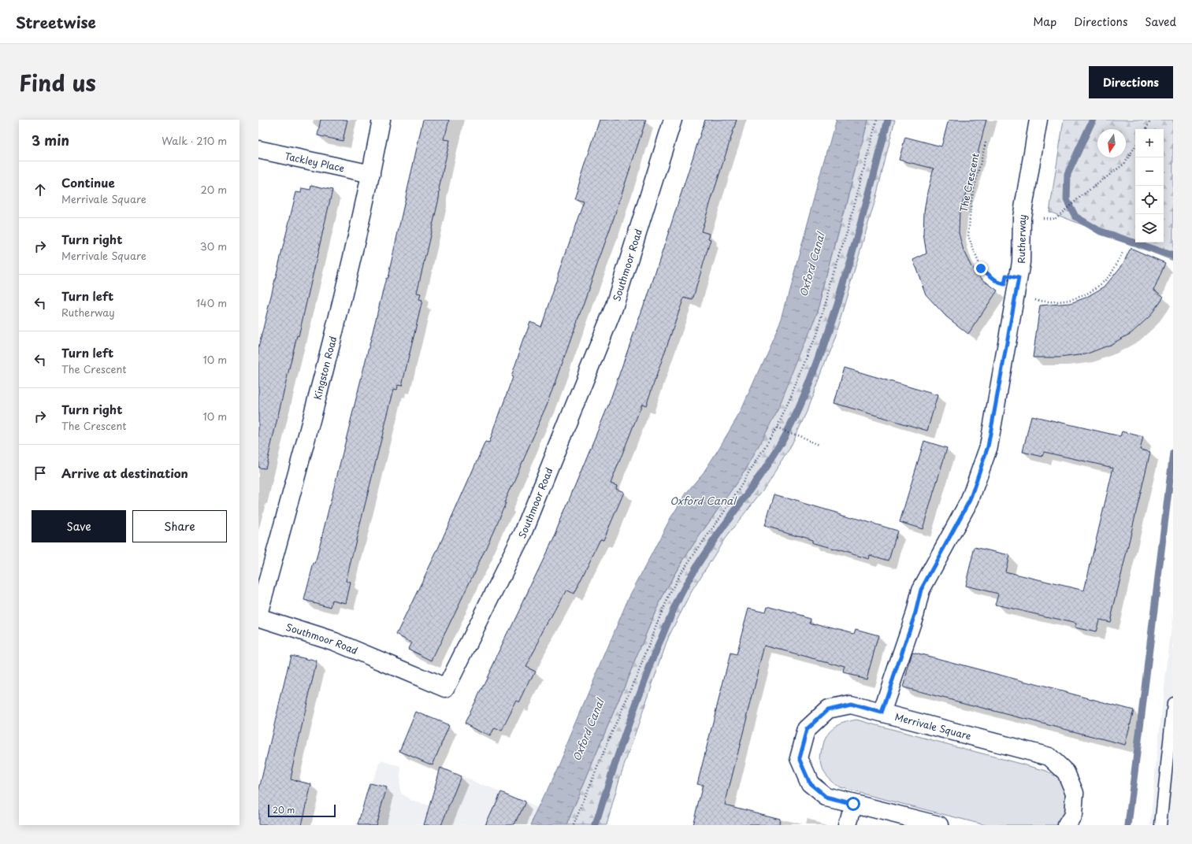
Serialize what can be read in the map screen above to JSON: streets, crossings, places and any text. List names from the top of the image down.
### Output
{
  "streets": {
    "street": [
      "Tackley Place",
      "Rutherway",
      "Southmoor Road",
      "Kingston Road",
      "Merrivale Square"
    ],
    "path": ["The Crescent"]
  },
  "crossings": [
    ["Tackley Place", "Kingston Road"],
    ["The Crescent", "Rutherway"],
    ["Rutherway", "Merrivale Square"]
  ],
  "water": ["Oxford Canal"],
  "scale_bar": "20 m",
  "north": "bottom",
  "page": {
    "header": "Streetwise",
    "nav": ["Map", "Directions", "Saved"],
    "title": "Find us",
    "buttons": [
      "Directions",
      ["Save", "Share"]
    ],
    "heading": ["3 min", "Walk · 210 m"],
    "map_buttons": ["+", "−"],
    "list": [
      ["Continue", "Merrivale Square", "20 m"],
      ["Turn right", "Merrivale Square", "30 m"],
      ["Turn left", "Rutherway", "140 m"],
      ["Turn left", "The Crescent", "10 m"],
      ["Turn right", "The Crescent", "10 m"],
      "Arrive at destination"
    ],
    "scale": "20 m"
  }
}
